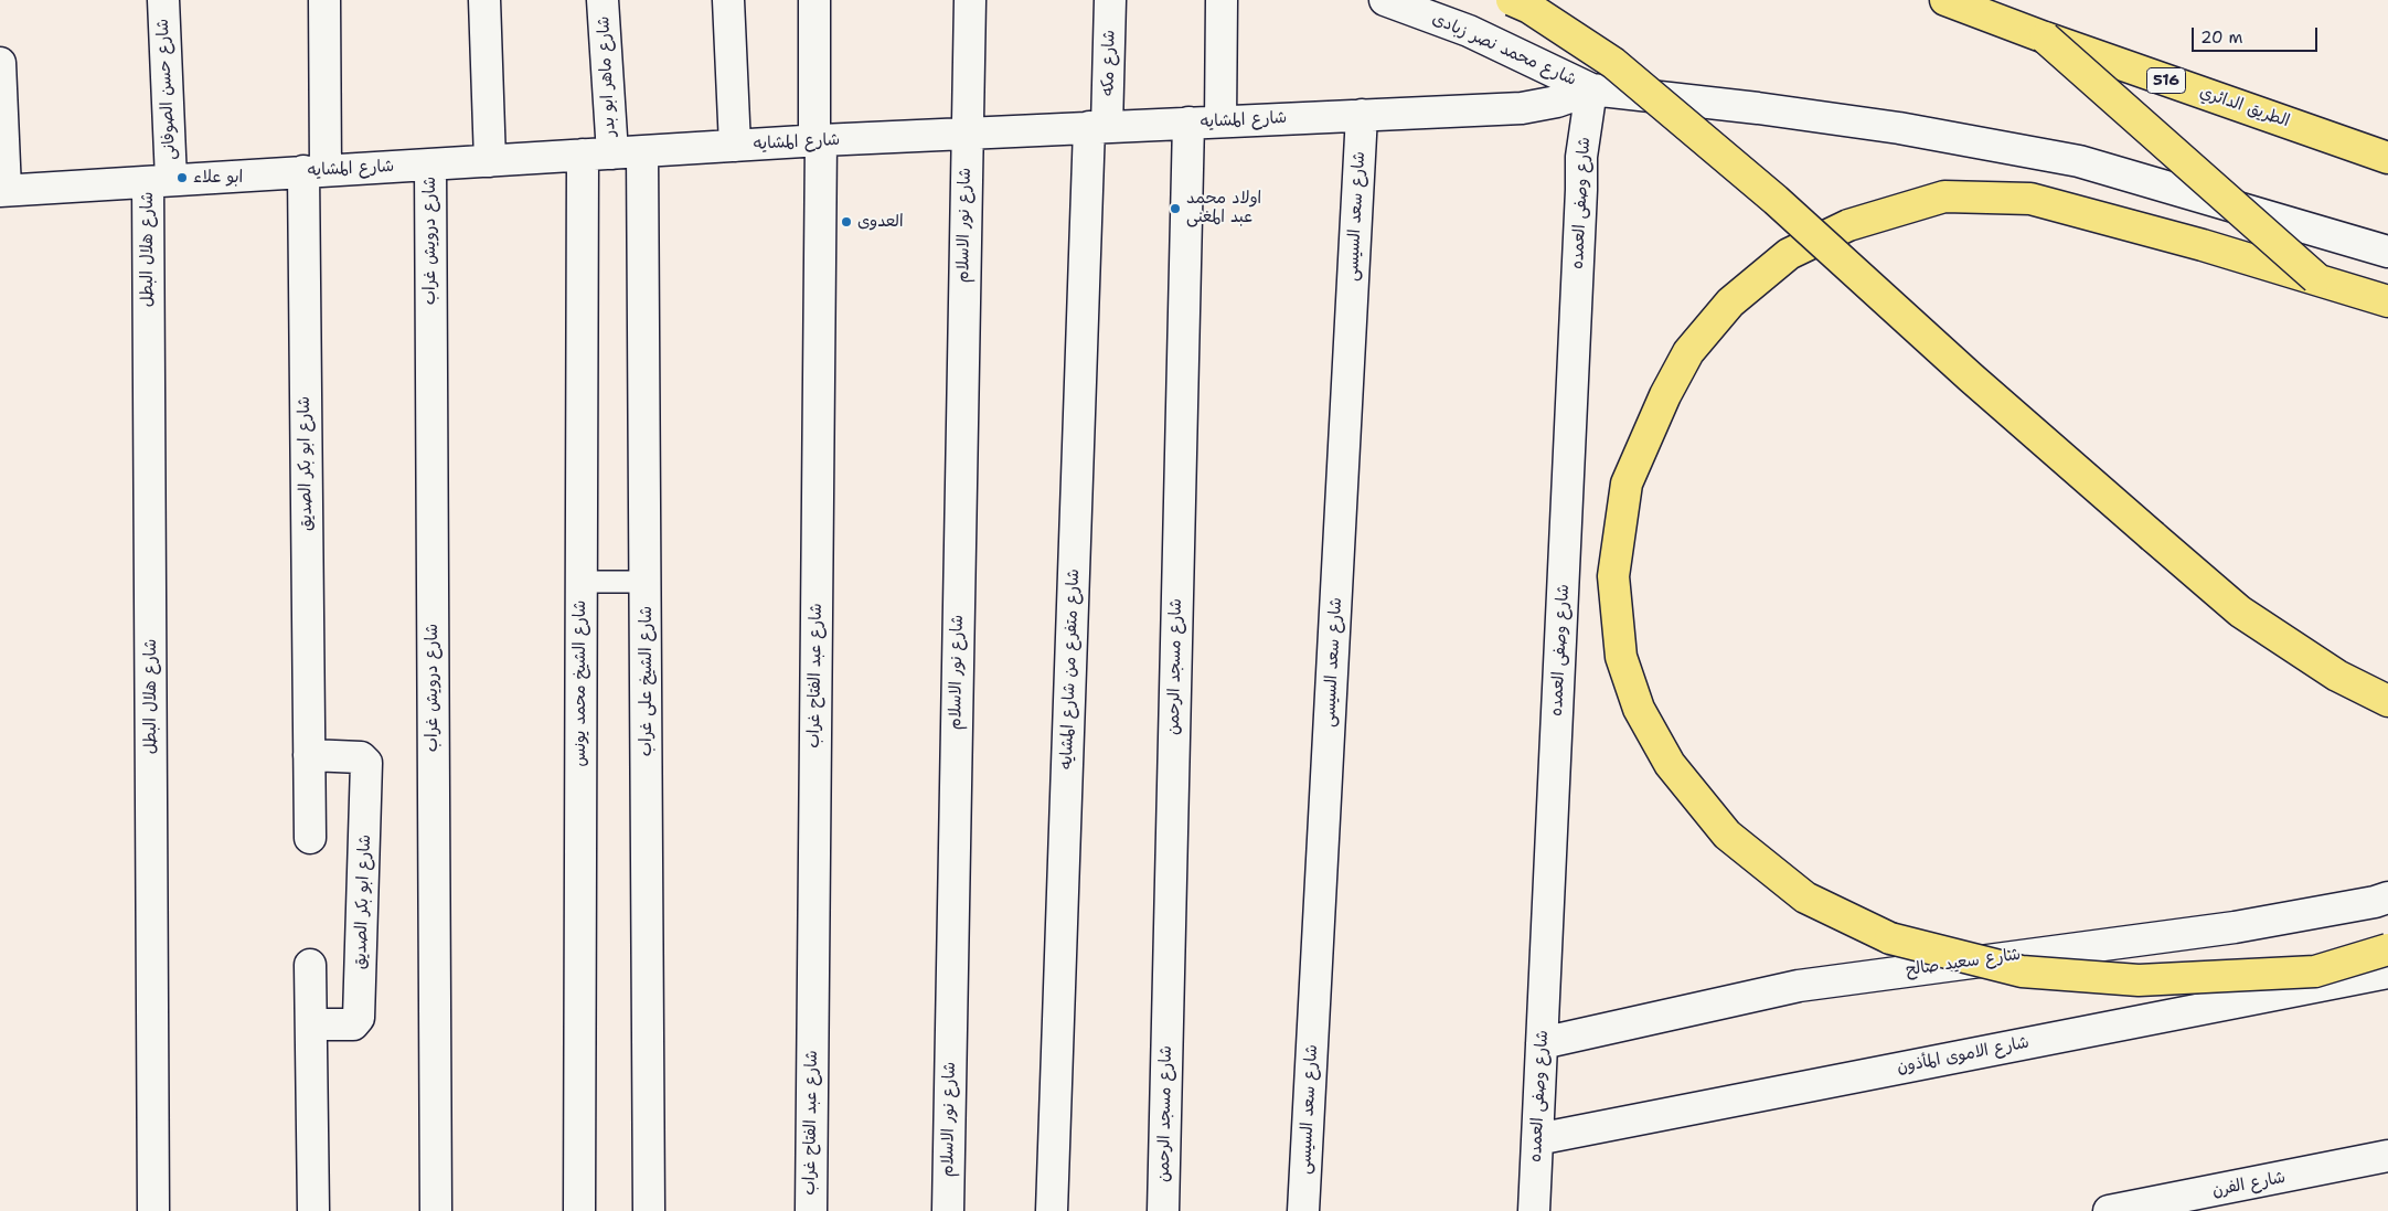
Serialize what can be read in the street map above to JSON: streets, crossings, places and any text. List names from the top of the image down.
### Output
{
  "streets": {
    "highway": ["516", "الطريق الدائري"],
    "street": [
      "شارع محمد نصر زبادى",
      "شارع مكه",
      "شارع ماهر ابو بدر",
      "شارع حسن الصوفانى",
      "شارع المشايه",
      "شارع وصفى العمده",
      "شارع سعد السيسى",
      "شارع نور الاسلام",
      "شارع درويش غراب",
      "شارع هلال البطل",
      "شارع ابو بكر الصديق",
      "شارع مسجد الرحمن",
      "شارع متفرع من شارع المشايه",
      "شارع عبد الفتاح غراب",
      "شارع الشيخ على غراب",
      "شارع الشيخ محمد يونس",
      "شارع سعيد صالح",
      "شارع الاموى المأذون",
      "شارع الفرن"
    ]
  },
  "crossings": [
    ["شارع محمد نصر زبادى", "شارع المشايه"],
    ["شارع محمد نصر زبادى", "شارع وصفى العمده"],
    ["شارع مكه", "شارع المشايه"],
    ["شارع مكه", "شارع متفرع من شارع المشايه"],
    ["شارع ماهر ابو بدر", "شارع المشايه"],
    ["شارع حسن الصوفانى", "شارع المشايه"],
    ["شارع حسن الصوفانى", "شارع هلال البطل"],
    ["شارع المشايه", "شارع وصفى العمده"],
    ["شارع المشايه", "شارع سعد السيسى"],
    ["شارع المشايه", "شارع نور الاسلام"],
    ["شارع المشايه", "شارع درويش غراب"],
    ["شارع المشايه", "شارع هلال البطل"],
    ["شارع المشايه", "شارع ابو بكر الصديق"],
    ["شارع المشايه", "شارع مسجد الرحمن"],
    ["شارع المشايه", "شارع متفرع من شارع المشايه"],
    ["شارع المشايه", "شارع عبد الفتاح غراب"],
    ["شارع المشايه", "شارع الشيخ على غراب"],
    ["شارع المشايه", "شارع الشيخ محمد يونس"],
    ["شارع وصفى العمده", "شارع سعيد صالح"],
    ["شارع وصفى العمده", "شارع الاموى المأذون"]
  ],
  "places": ["ابو علاء", "اولاد محمد عبد المغنى", "العدوى"],
  "scale_bar": "20 m"
}
